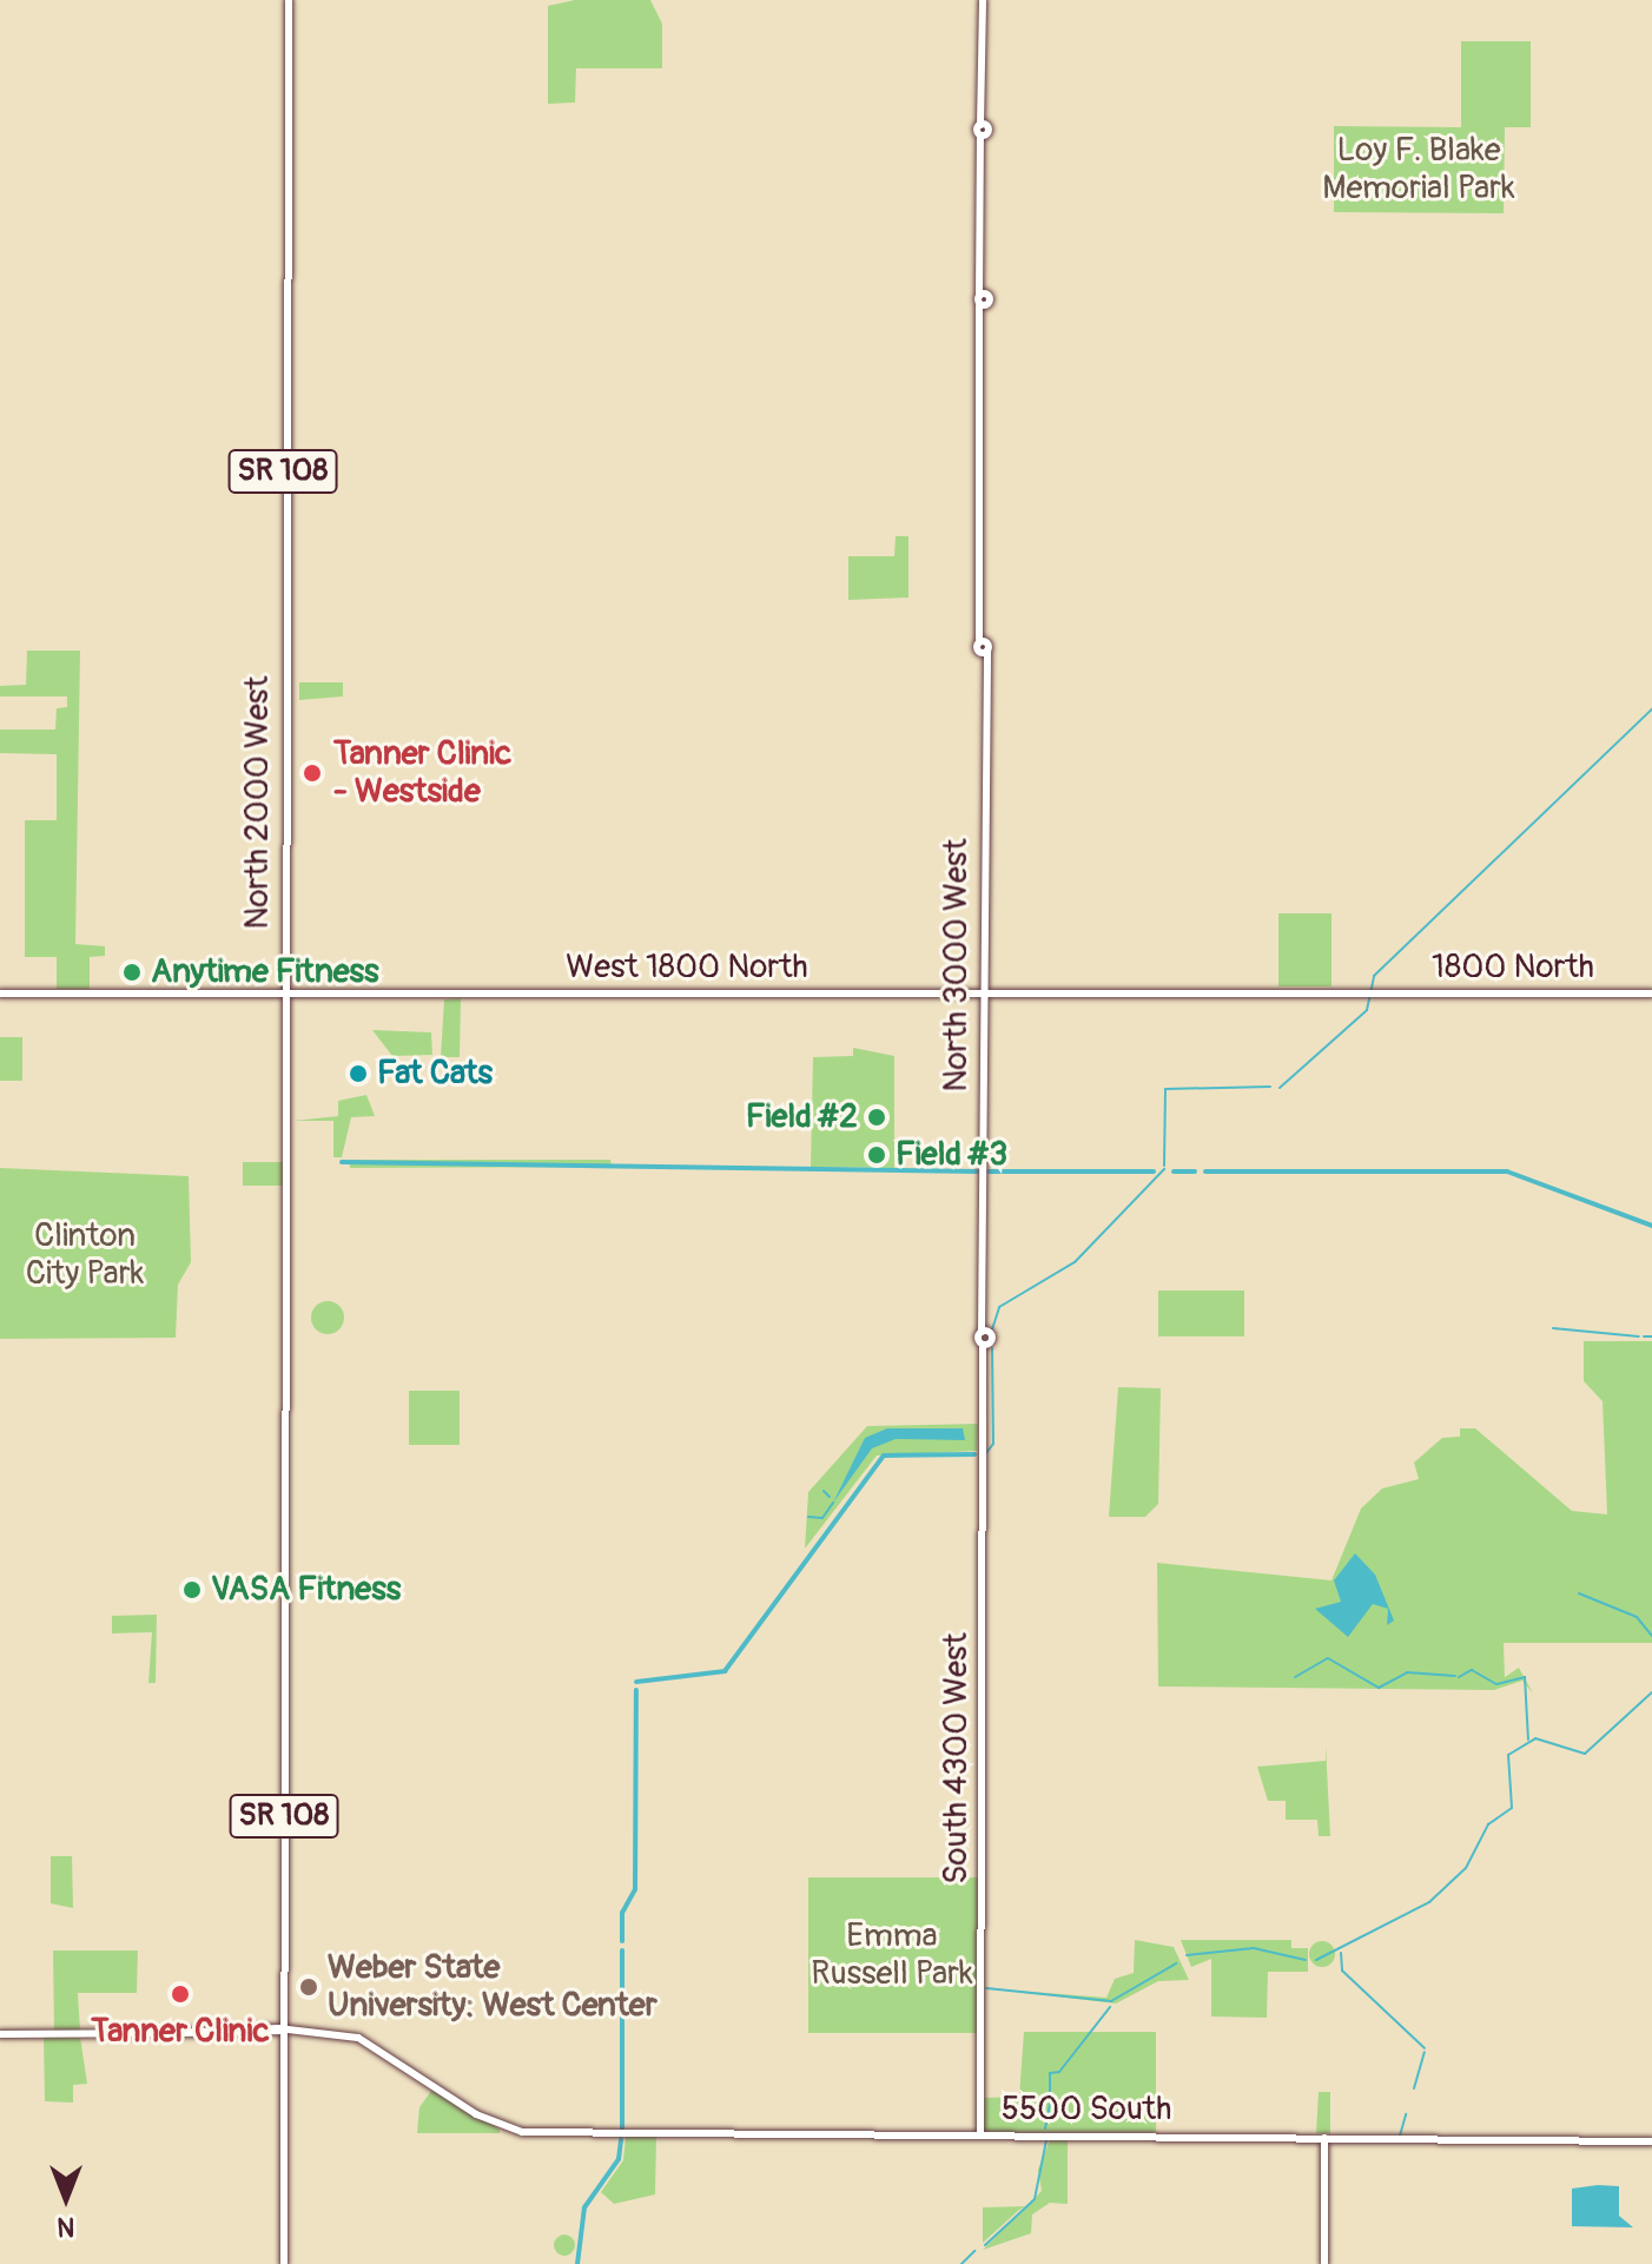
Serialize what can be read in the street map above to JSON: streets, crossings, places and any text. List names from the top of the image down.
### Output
{
  "streets": {
    "main road": [
      "SR 108",
      "North 2000 West",
      "North 3000 West",
      "West 1800 North",
      "1800 North",
      "South 4300 West",
      "5500 South"
    ]
  },
  "crossings": [
    ["SR 108", "North 2000 West"],
    ["SR 108", "5500 South"],
    ["North 2000 West", "West 1800 North"],
    ["North 2000 West", "5500 South"],
    ["North 3000 West", "West 1800 North"],
    ["North 3000 West", "South 4300 West"],
    ["West 1800 North", "1800 North"],
    ["South 4300 West", "5500 South"]
  ],
  "parks": ["Loy F. Blake Memorial Park", "Clinton City Park", "Emma Russell Park"],
  "places": [
    "Tanner Clinic - Westside",
    "Anytime Fitness",
    "Fat Cats",
    "Field #2",
    "Field #3",
    "VASA Fitness",
    "Weber State University: West Center",
    "Tanner Clinic"
  ],
  "north": "bottom"
}
